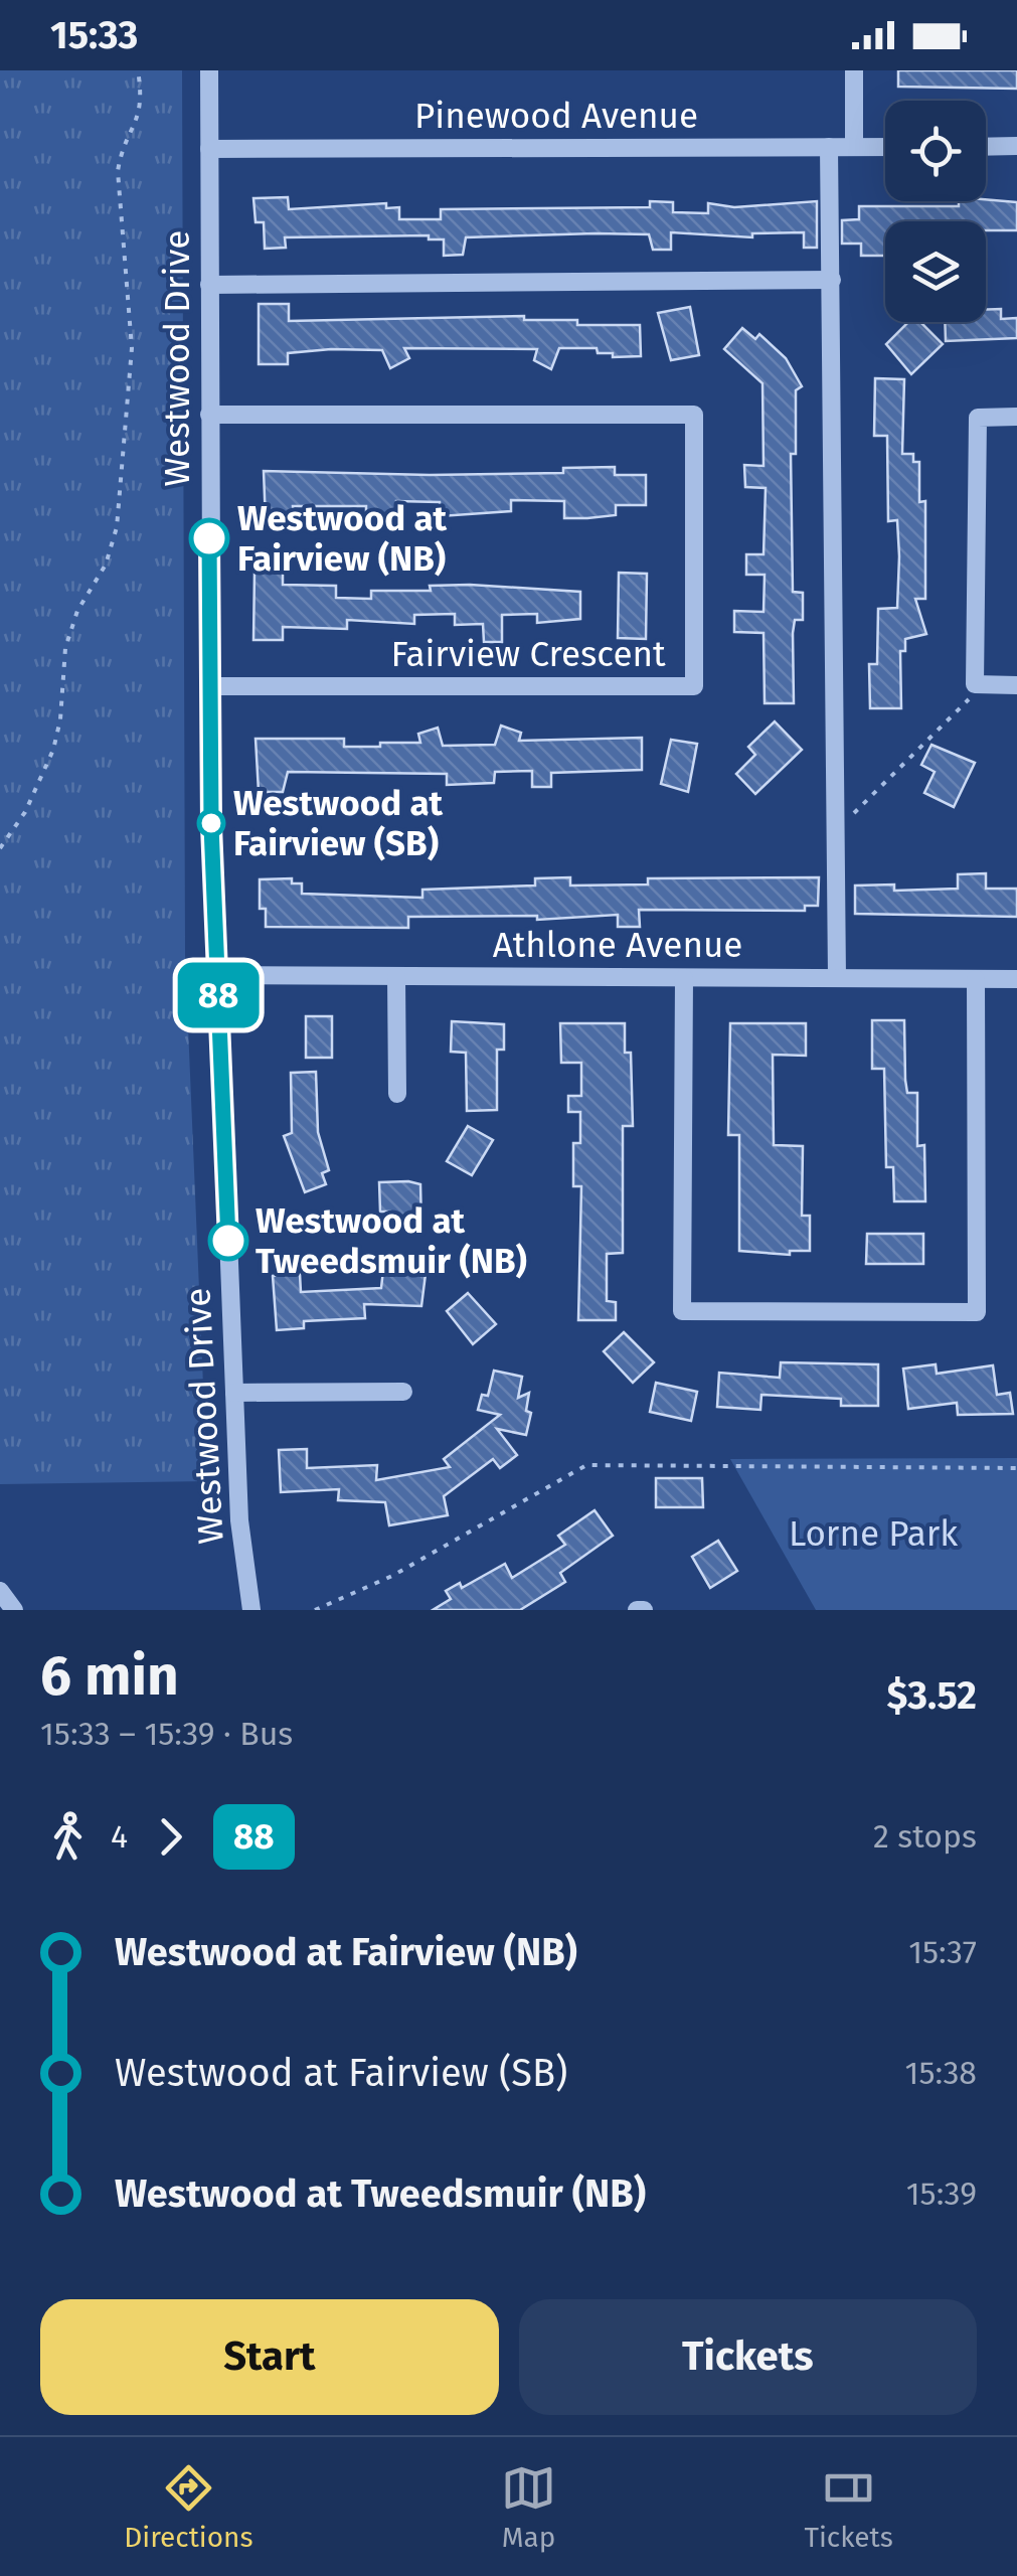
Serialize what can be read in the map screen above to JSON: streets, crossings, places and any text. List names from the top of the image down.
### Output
{
  "streets": {
    "street": [
      "Pinewood Avenue",
      "Westwood Drive",
      "Fairview Crescent",
      "Athlone Avenue"
    ]
  },
  "crossings": [
    ["Pinewood Avenue", "Westwood Drive"],
    ["Westwood Drive", "Fairview Crescent"],
    ["Westwood Drive", "Athlone Avenue"]
  ],
  "parks": ["Lorne Park"],
  "places": ["Westwood at Fairview (NB)", "Westwood at Fairview (SB)", "Westwood at Tweedsmuir (NB)"],
  "lines": ["bus line 88"],
  "page": {
    "status": "15:33",
    "on_map": "88",
    "heading": ["6 min", "15:33 – 15:39 · Bus", "$3.52"],
    "legs": ["4", "88", "2 stops"],
    "list": [
      {
        "name": "Westwood at Fairview (NB)",
        "value": "15:37"
      },
      {
        "name": "Westwood at Fairview (SB)",
        "value": "15:38"
      },
      {
        "name": "Westwood at Tweedsmuir (NB)",
        "value": "15:39"
      }
    ],
    "buttons": ["Start", "Tickets"],
    "tabs": ["Directions", "Map", "Tickets"]
  }
}
